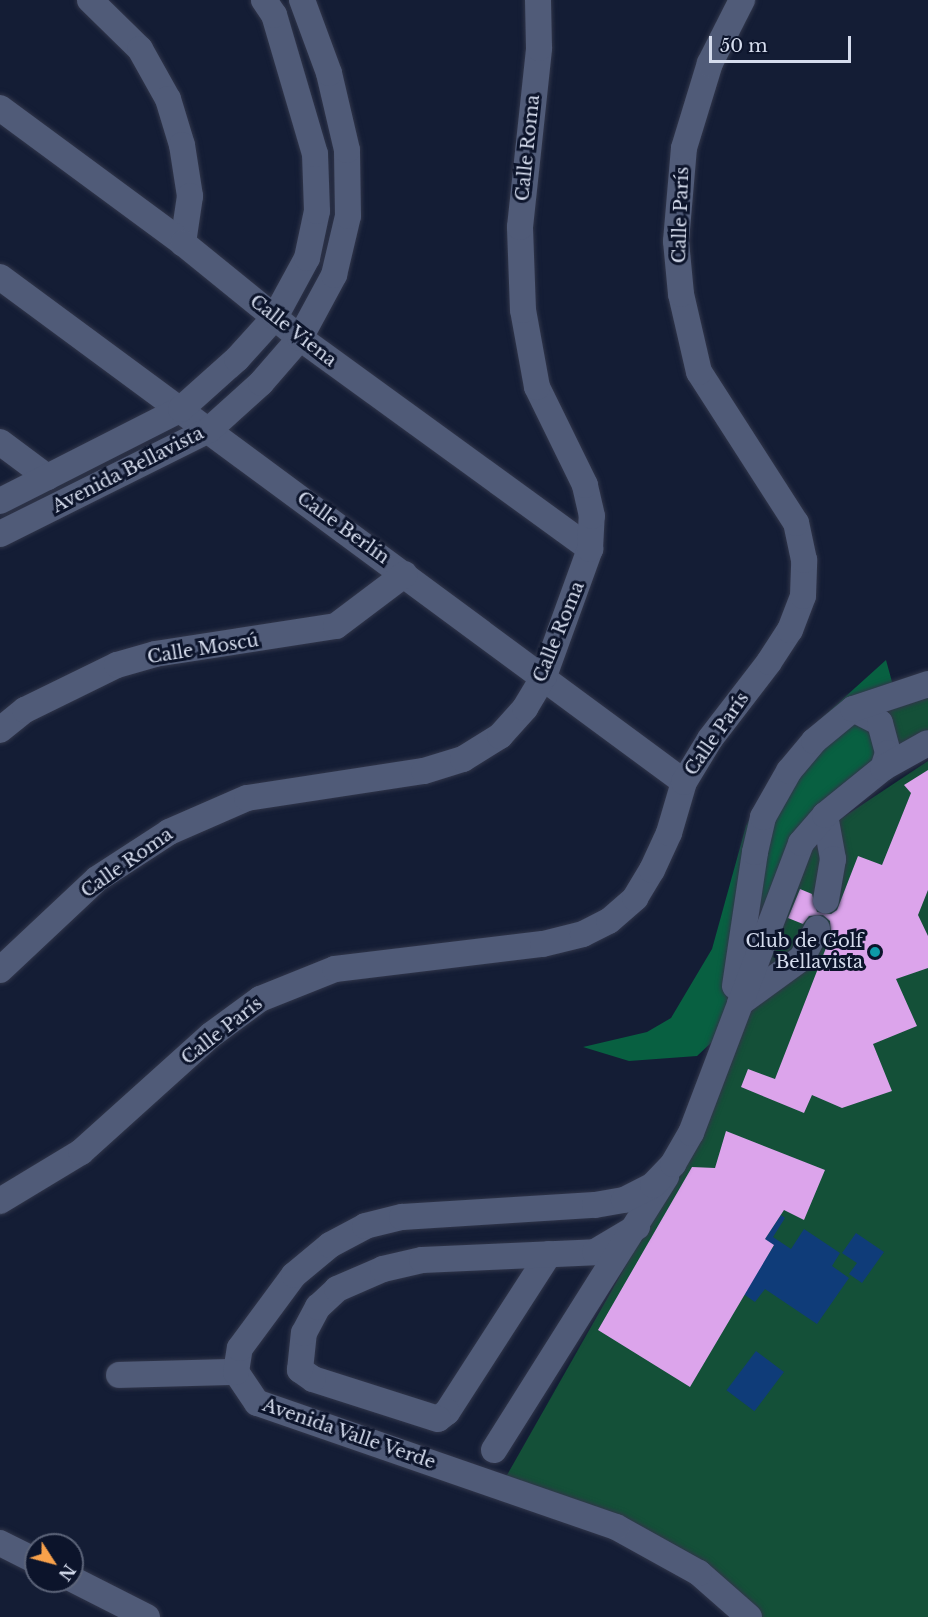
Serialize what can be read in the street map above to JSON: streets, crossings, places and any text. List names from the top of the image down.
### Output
{
  "streets": {
    "street": [
      "Calle Roma",
      "Calle París",
      "Calle Viena",
      "Avenida Bellavista",
      "Calle Berlín",
      "Calle Moscú",
      "Avenida Valle Verde"
    ]
  },
  "crossings": [
    ["Calle Roma", "Calle Viena"],
    ["Calle Roma", "Calle Berlín"],
    ["Calle París", "Calle Berlín"],
    ["Calle Viena", "Avenida Bellavista"],
    ["Avenida Bellavista", "Calle Berlín"],
    ["Calle Berlín", "Calle Moscú"]
  ],
  "places": ["Club de Golf Bellavista"],
  "scale_bar": "50 m",
  "north": "bottom right"
}
